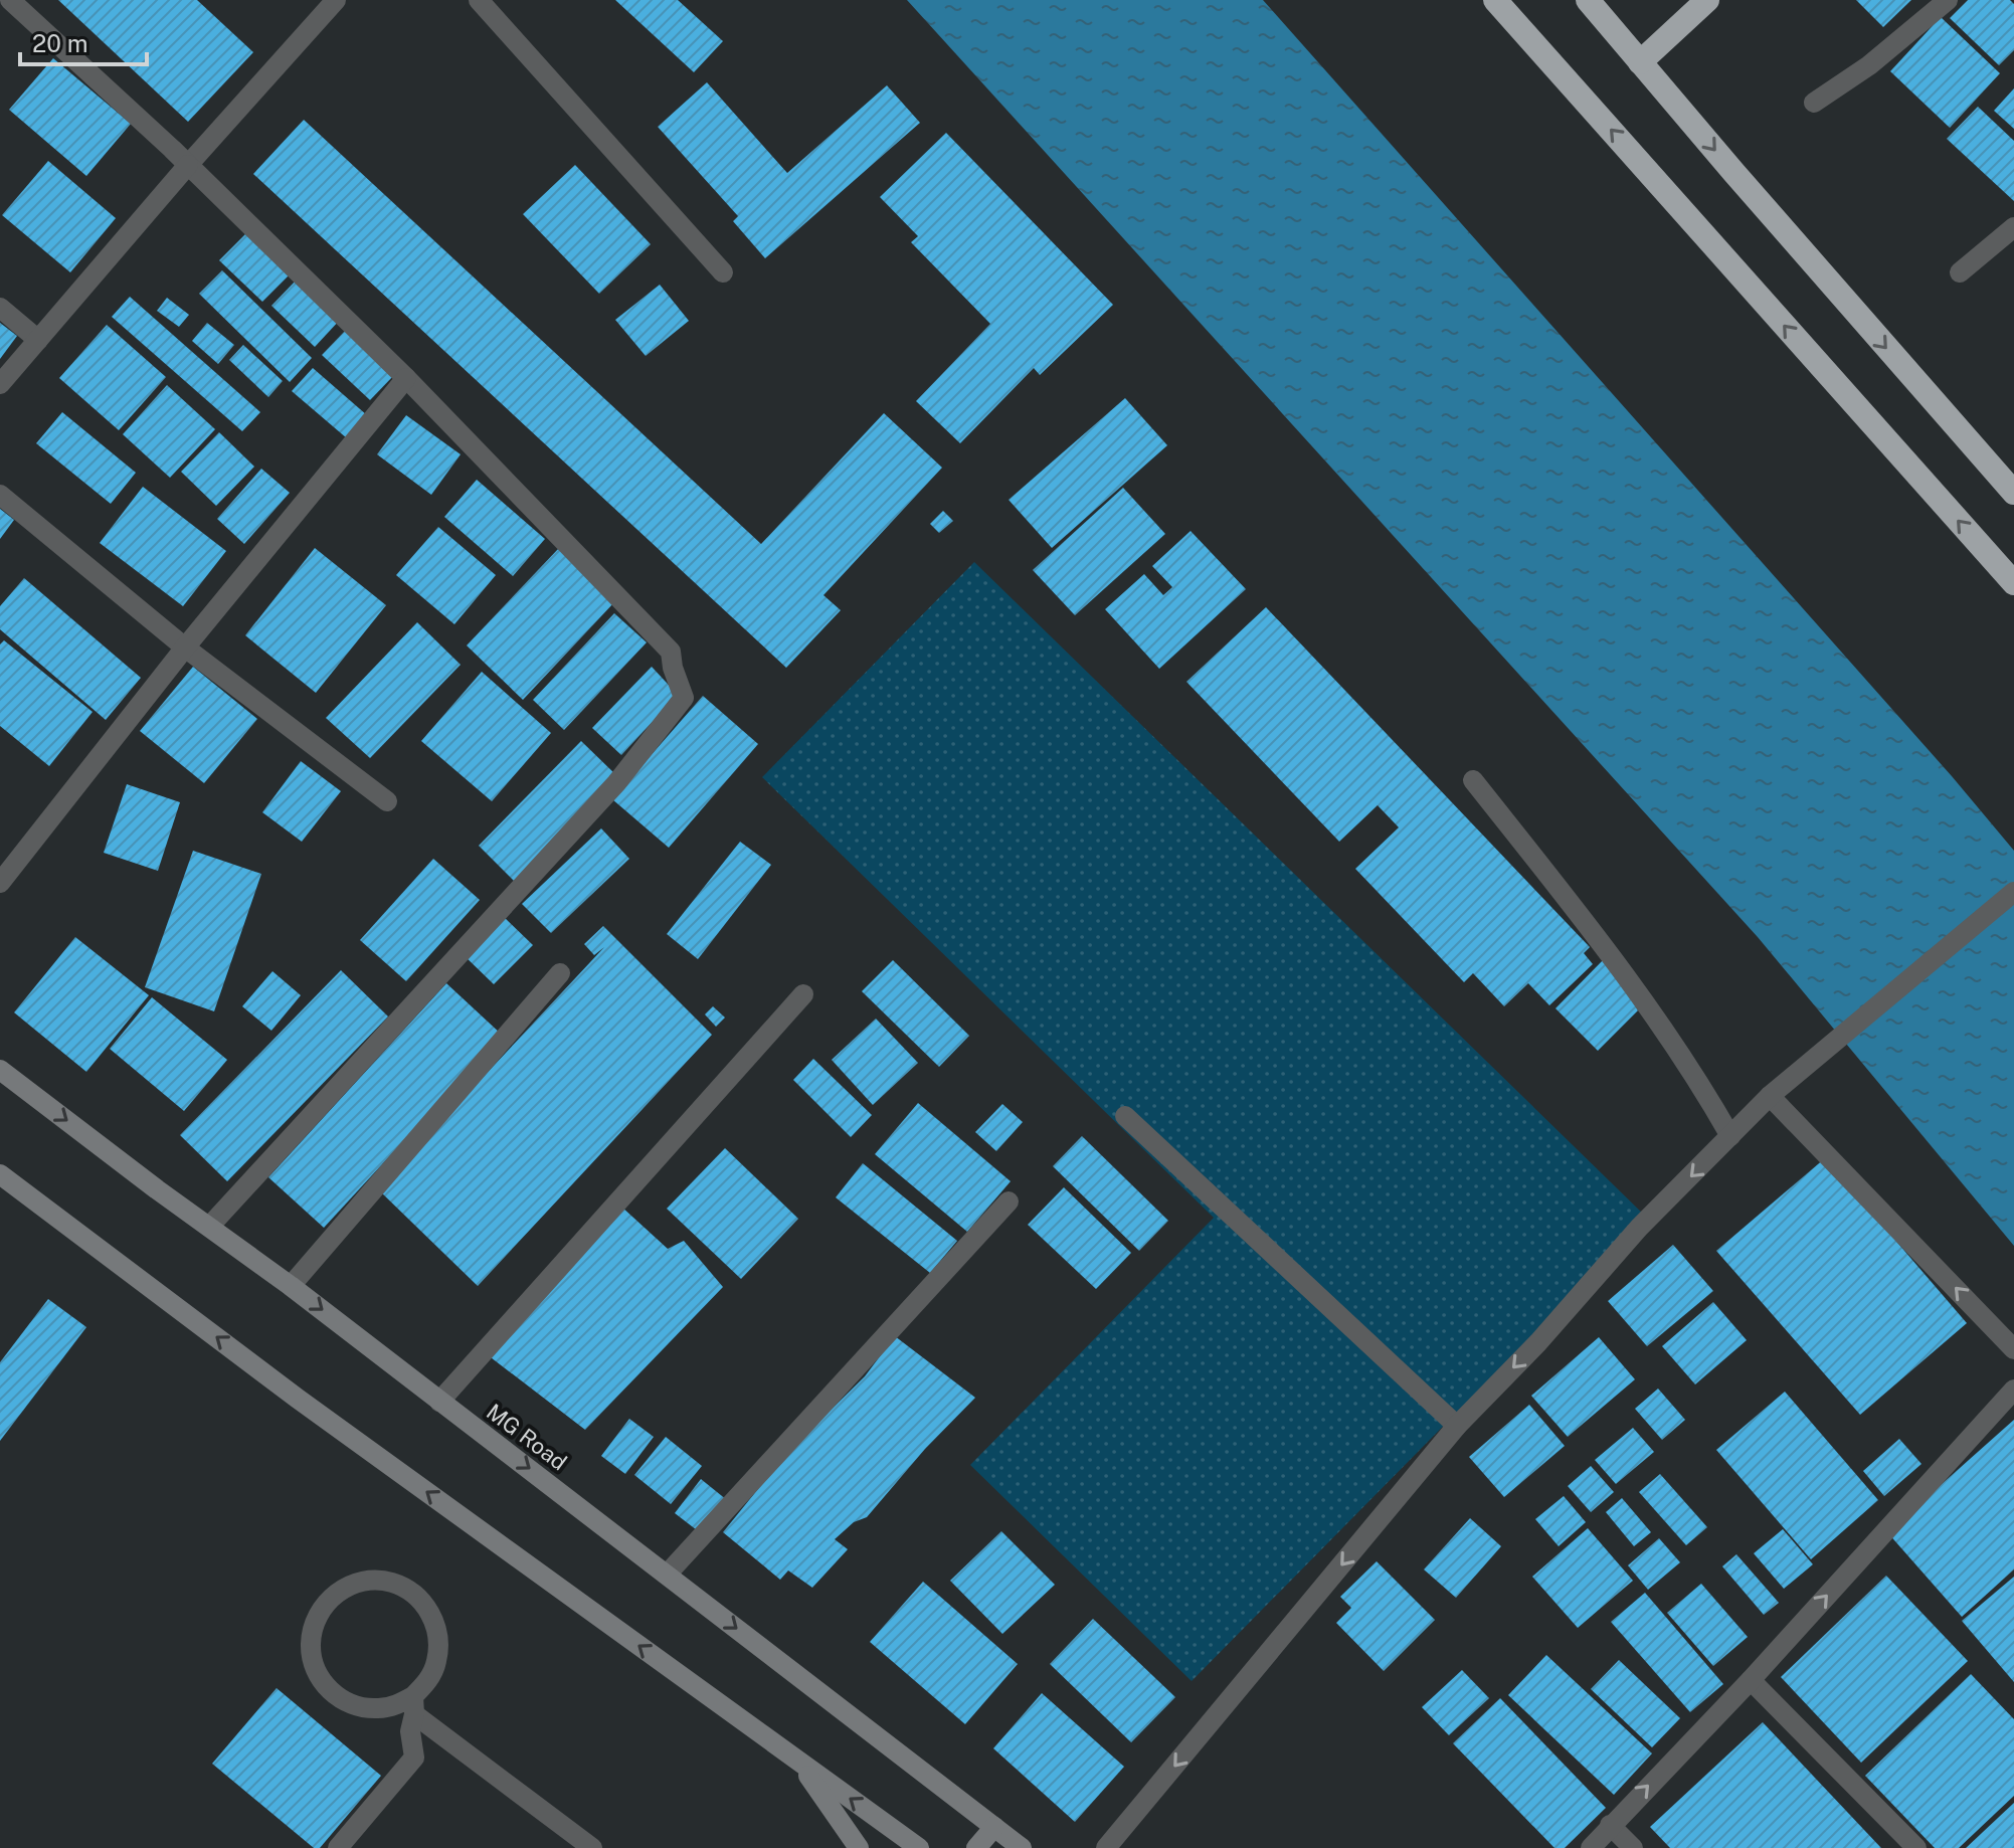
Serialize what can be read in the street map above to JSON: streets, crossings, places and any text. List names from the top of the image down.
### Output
{
  "streets": {
    "main road": ["MG Road"]
  },
  "scale_bar": "20 m"
}
